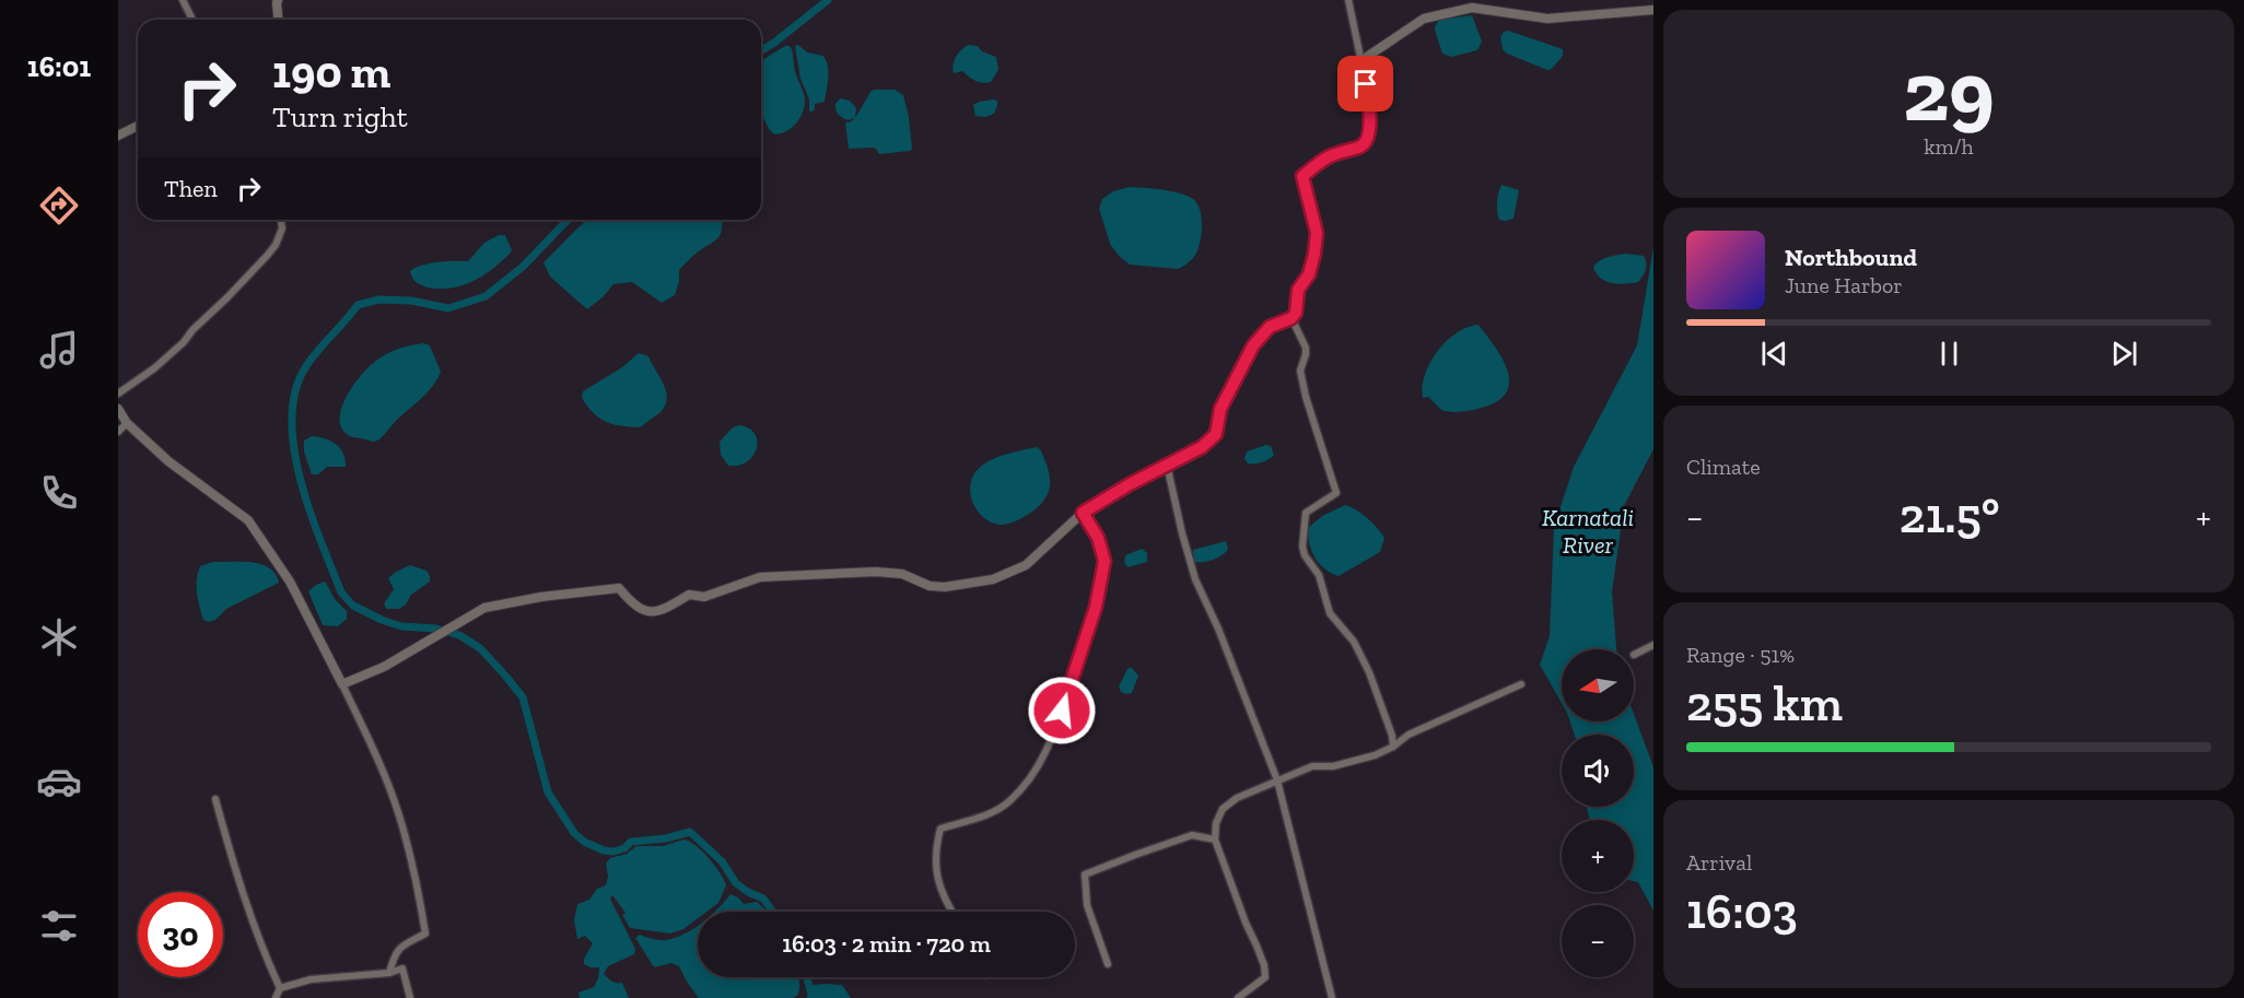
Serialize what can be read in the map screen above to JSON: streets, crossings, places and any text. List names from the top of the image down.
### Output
{
  "water": ["Karnatali River"],
  "north": "left",
  "page": {
    "tabs": "16:01",
    "tile": [
      ["29", "km/h"],
      "Climate",
      ["Range · 51%", "255 km"],
      ["Arrival", "16:03"]
    ],
    "turn": ["190 m", "Turn right"],
    "then": "Then",
    "song": ["Northbound", "June Harbor"],
    "heat": ["−", "21.5°", "+"],
    "map_buttons": ["+", "−"],
    "limit": "30",
    "trip": "16:03 · 2 min · 720 m"
  }
}
